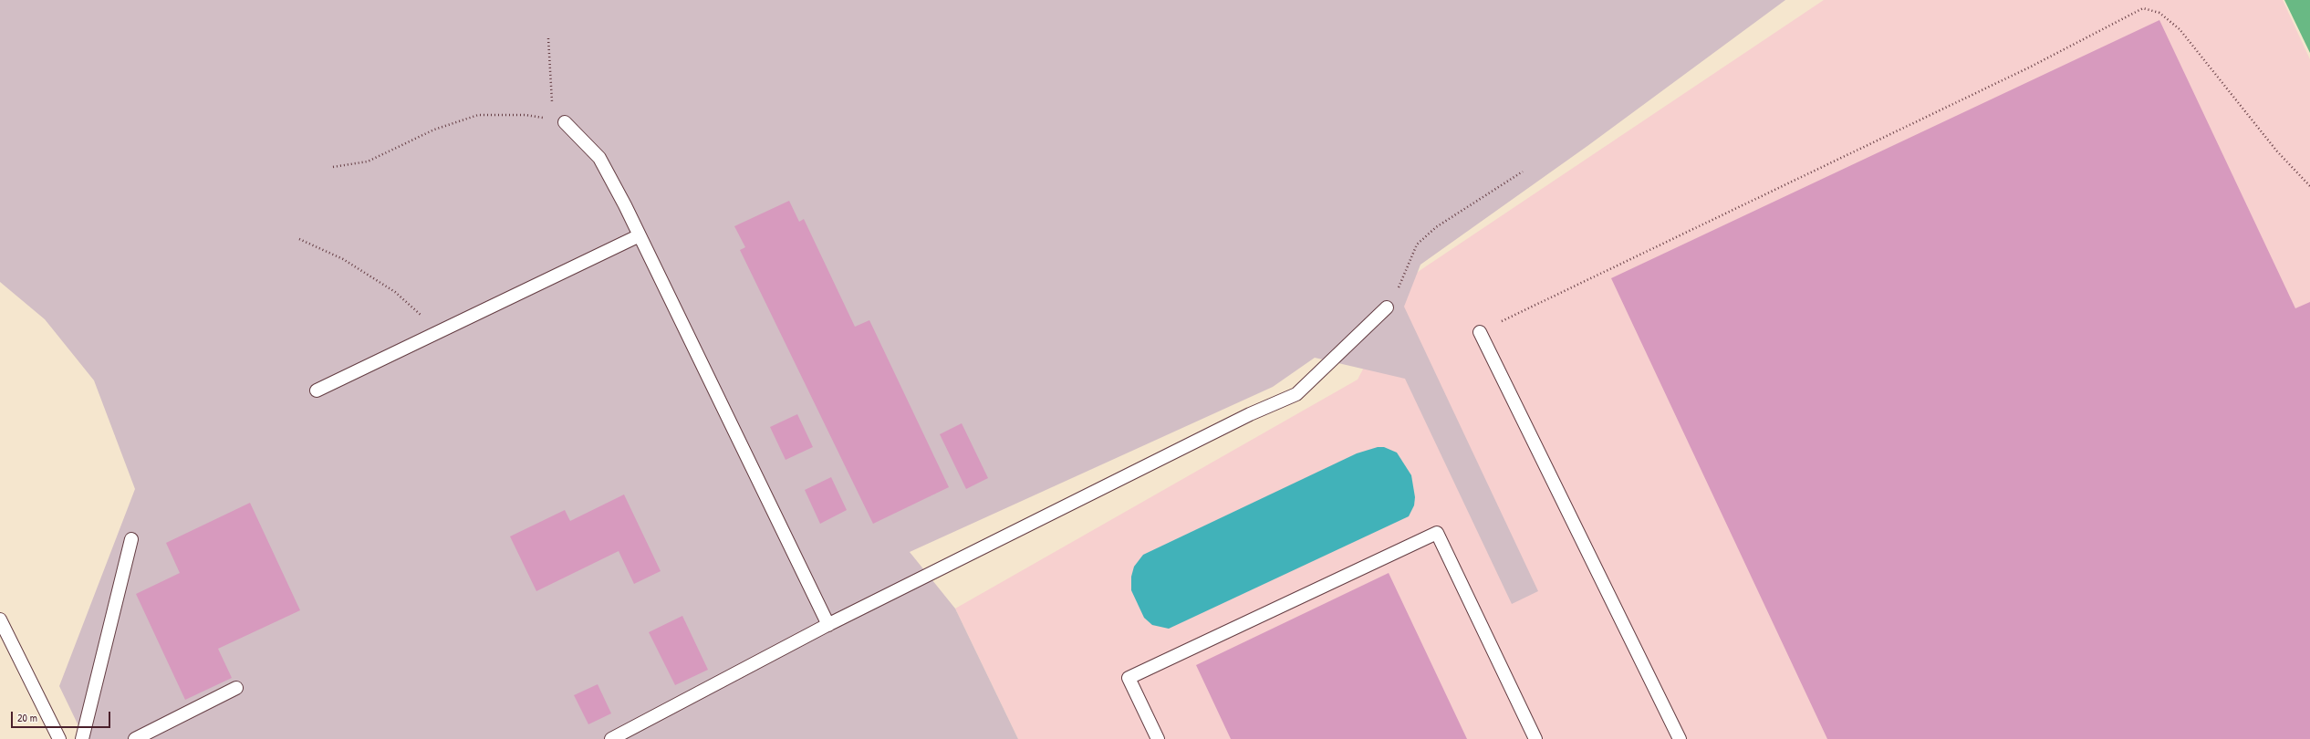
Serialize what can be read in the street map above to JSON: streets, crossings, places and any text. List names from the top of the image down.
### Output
{
  "scale_bar": "20 m"
}
